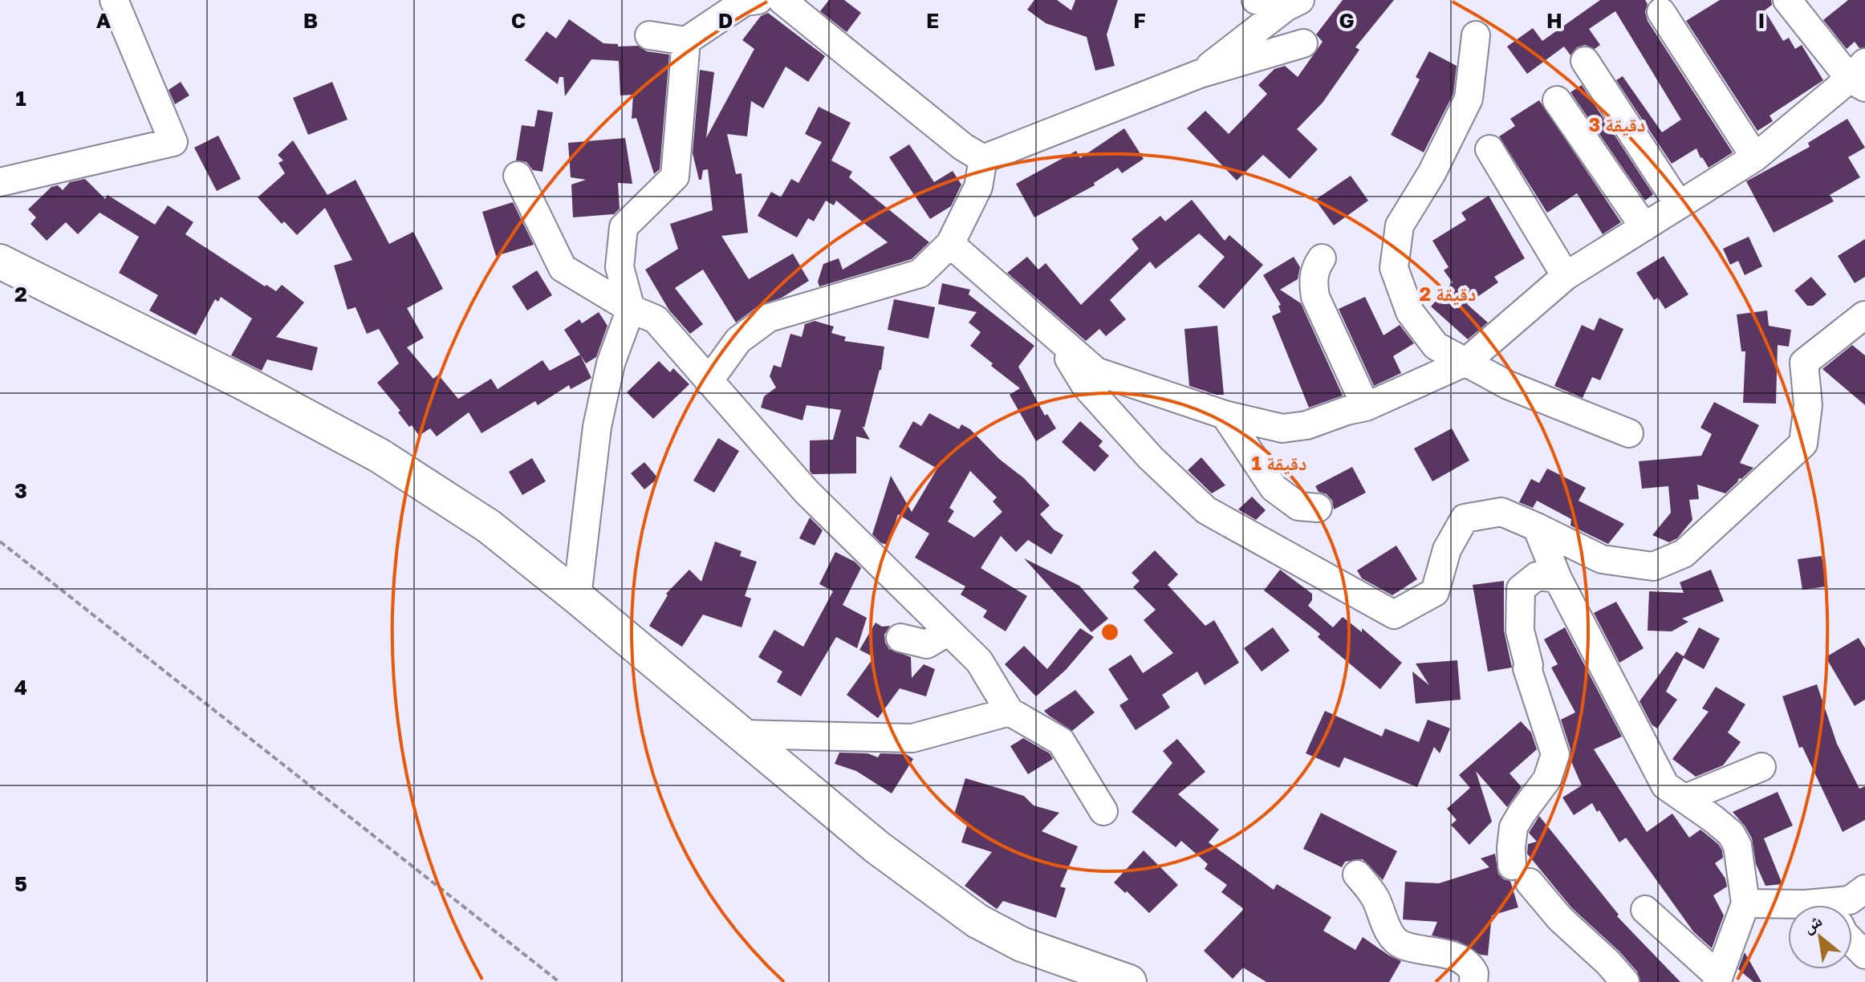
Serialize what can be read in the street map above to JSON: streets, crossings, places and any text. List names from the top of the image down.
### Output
{
  "north": "top left",
  "grid": {
    "columns": [
      "A",
      "B",
      "C",
      "D",
      "E",
      "F",
      "G",
      "H",
      "I"
    ],
    "rows": [
      "1",
      "2",
      "3",
      "4",
      "5"
    ]
  },
  "rings": ["3 دقيقة", "2 دقيقة", "1 دقيقة"]
}
